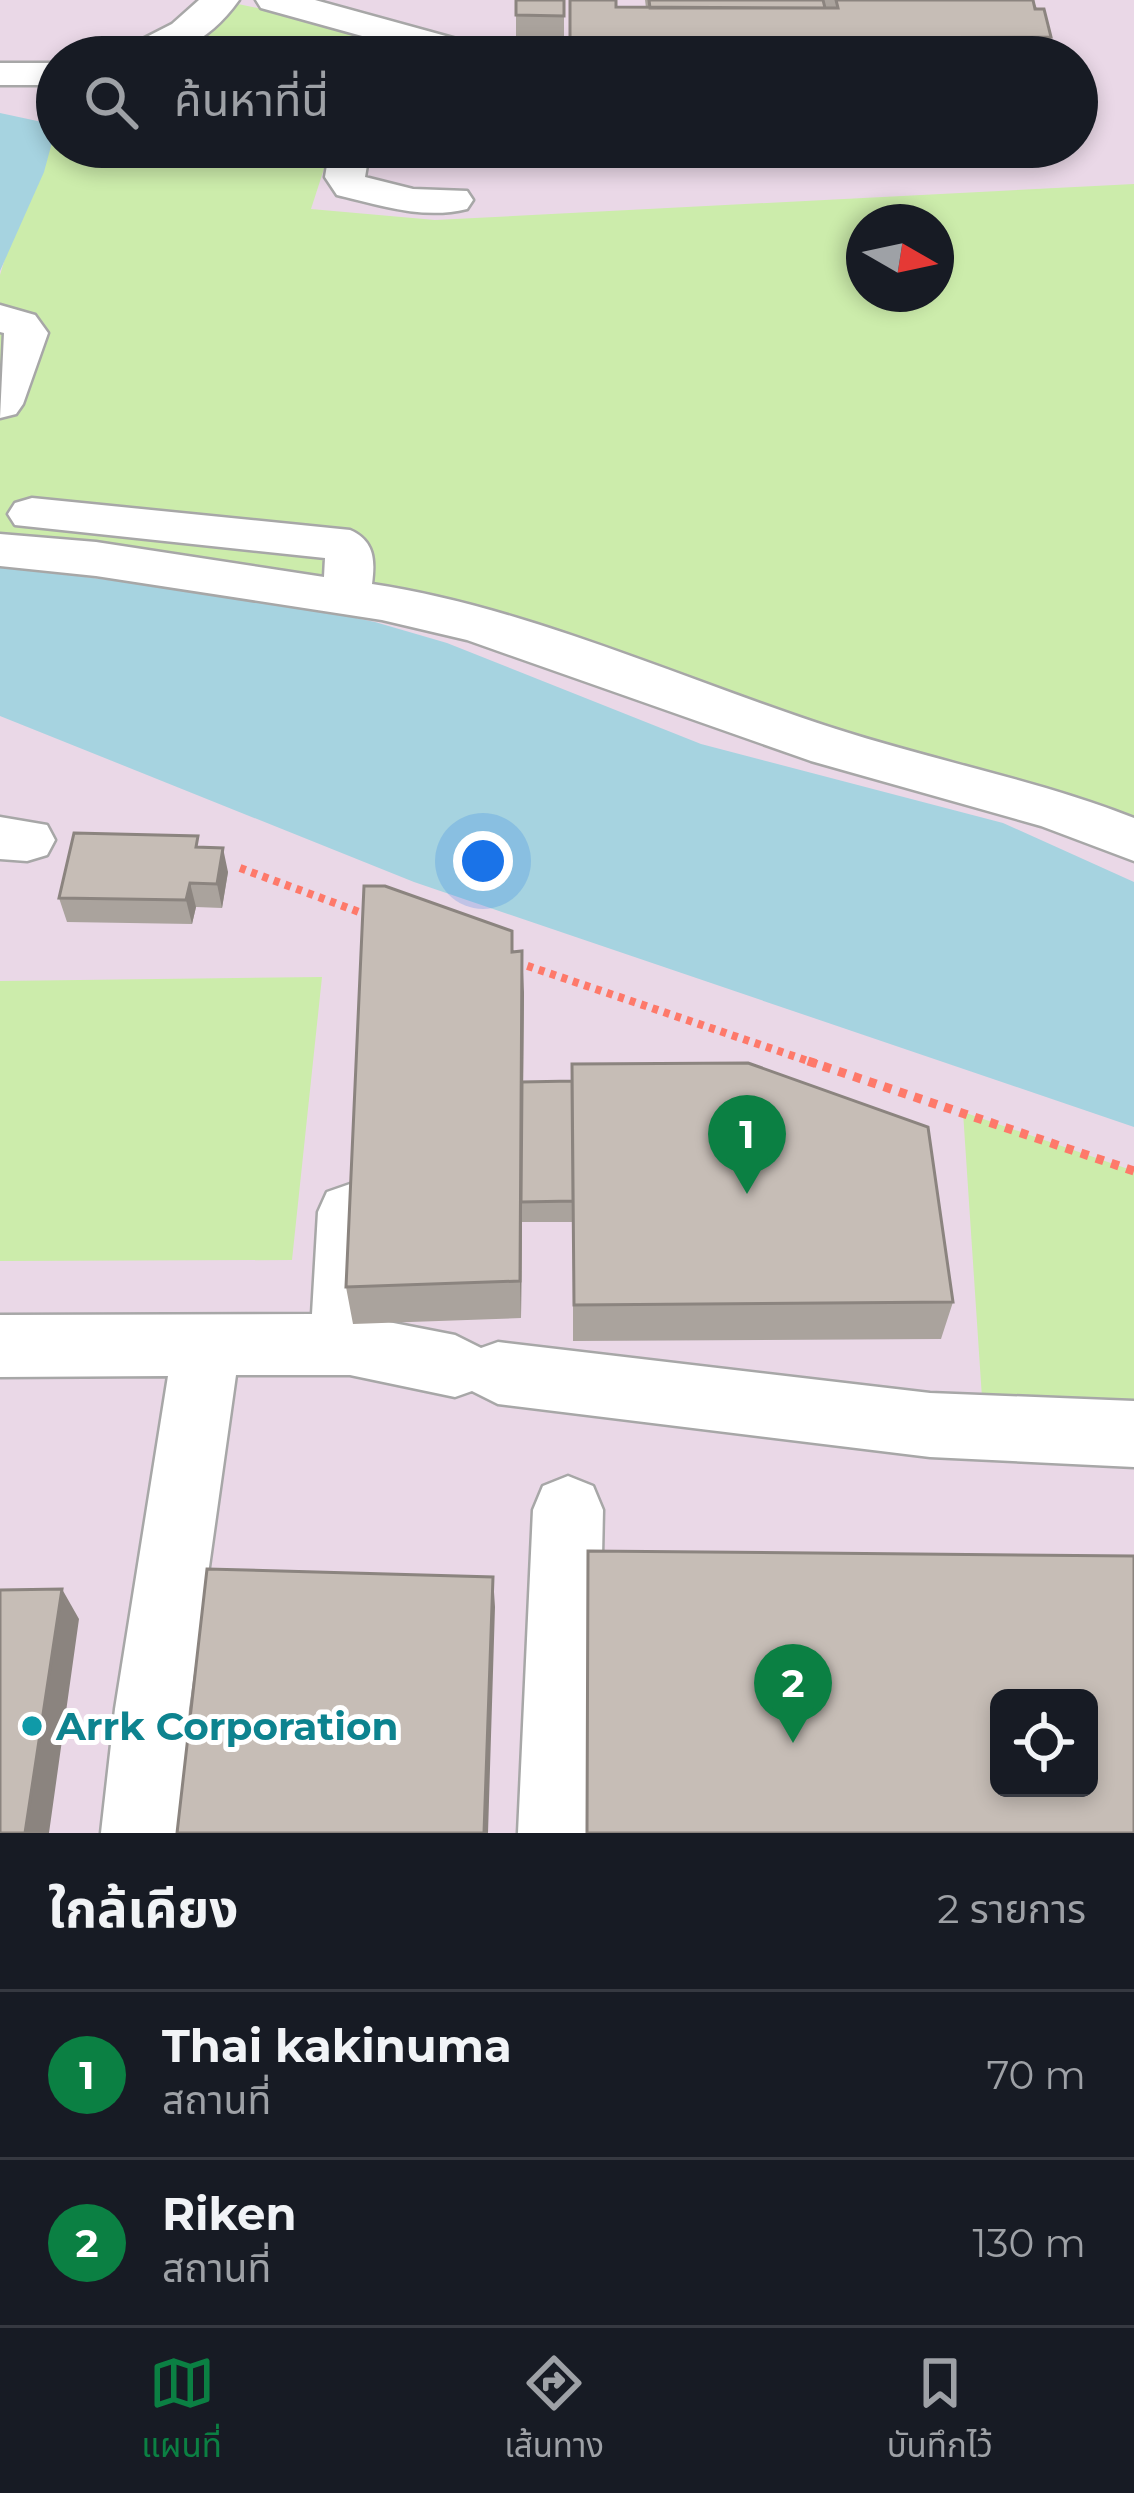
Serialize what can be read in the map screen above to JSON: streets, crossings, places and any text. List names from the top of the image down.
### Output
{
  "places": ["Arrk Corporation"],
  "north": "right",
  "page": {
    "search": "ค้นหาที่นี่",
    "pins": ["1", "2"],
    "heading": ["ใกล้เคียง", "2 รายการ"],
    "list": [
      {
        "mark": "1",
        "name": "Thai kakinuma",
        "note": "สถานที่",
        "value": "70 m"
      },
      {
        "mark": "2",
        "name": "Riken",
        "note": "สถานที่",
        "value": "130 m"
      }
    ],
    "nav": ["แผนที่", "เส้นทาง", "บันทึกไว้"]
  }
}
